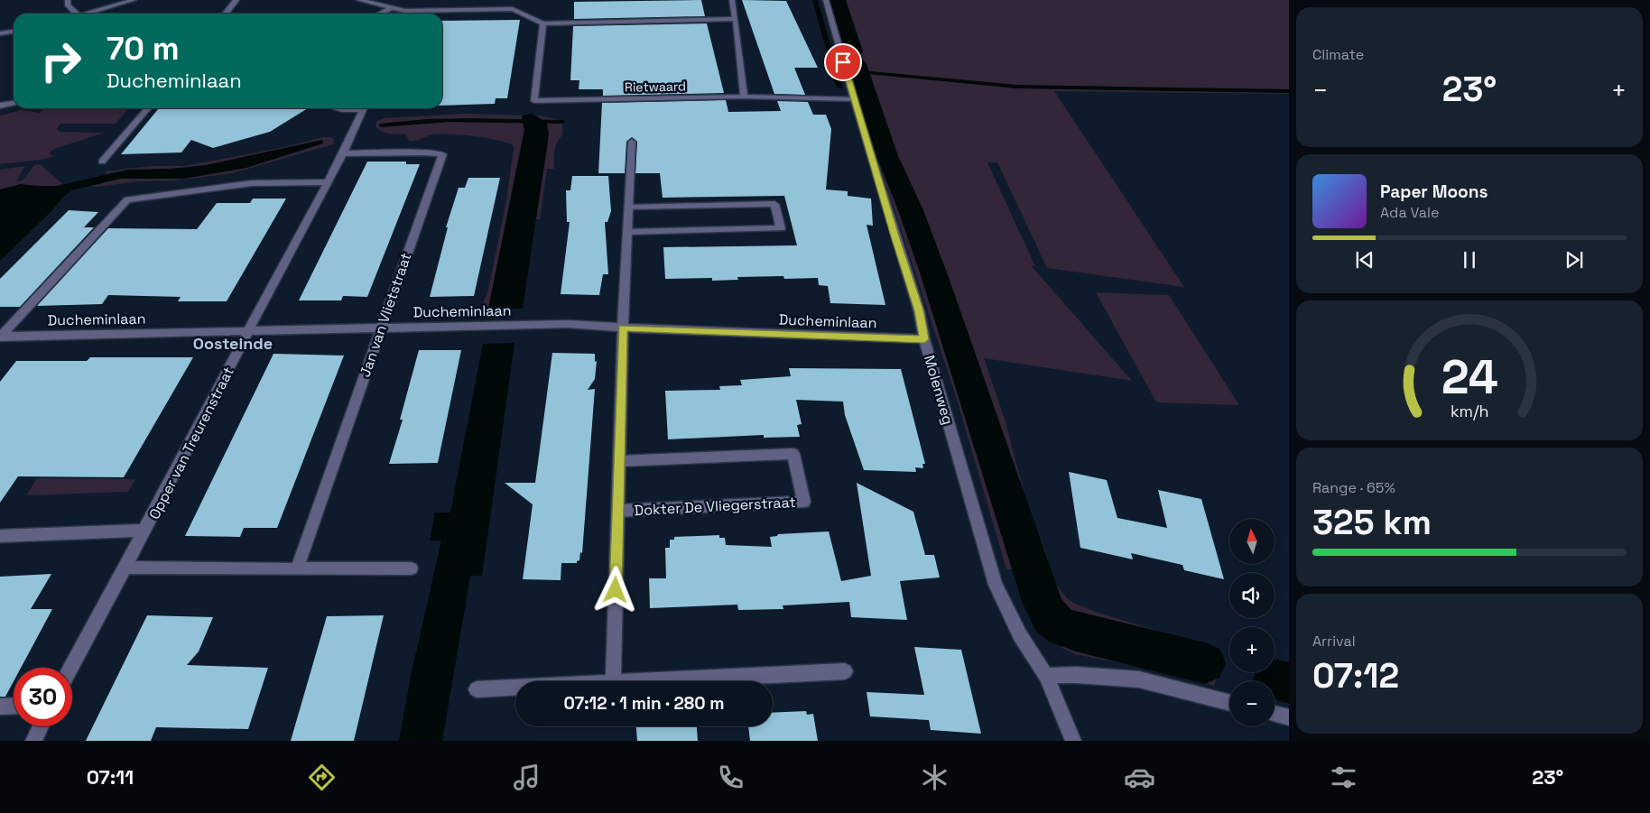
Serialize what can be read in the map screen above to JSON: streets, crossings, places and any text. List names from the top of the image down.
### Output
{
  "streets": {
    "street": [
      "Rietwaard",
      "Ducheminlaan",
      "Jan van Vlietstraat",
      "Molenweg",
      "Opper van Treurenstraat",
      "Dokter De Vliegerstraat"
    ]
  },
  "crossings": [
    ["Rietwaard", "Molenweg"],
    ["Ducheminlaan", "Jan van Vlietstraat"],
    ["Ducheminlaan", "Molenweg"],
    ["Ducheminlaan", "Opper van Treurenstraat"],
    ["Ducheminlaan", "Dokter De Vliegerstraat"],
    ["Jan van Vlietstraat", "Opper van Treurenstraat"]
  ],
  "districts": ["Oosteinde"],
  "north": "top",
  "page": {
    "tile": [
      "Climate",
      ["Range · 65%", "325 km"],
      ["Arrival", "07:12"]
    ],
    "turn": ["70 m", "Ducheminlaan"],
    "heat": ["−", "23°", "+"],
    "song": ["Paper Moons", "Ada Vale"],
    "map_buttons": ["+", "−"],
    "limit": "30",
    "trip": "07:12 · 1 min · 280 m",
    "tabs": ["07:11", "23°"],
    "gauge": ["24", "km/h"]
  }
}
